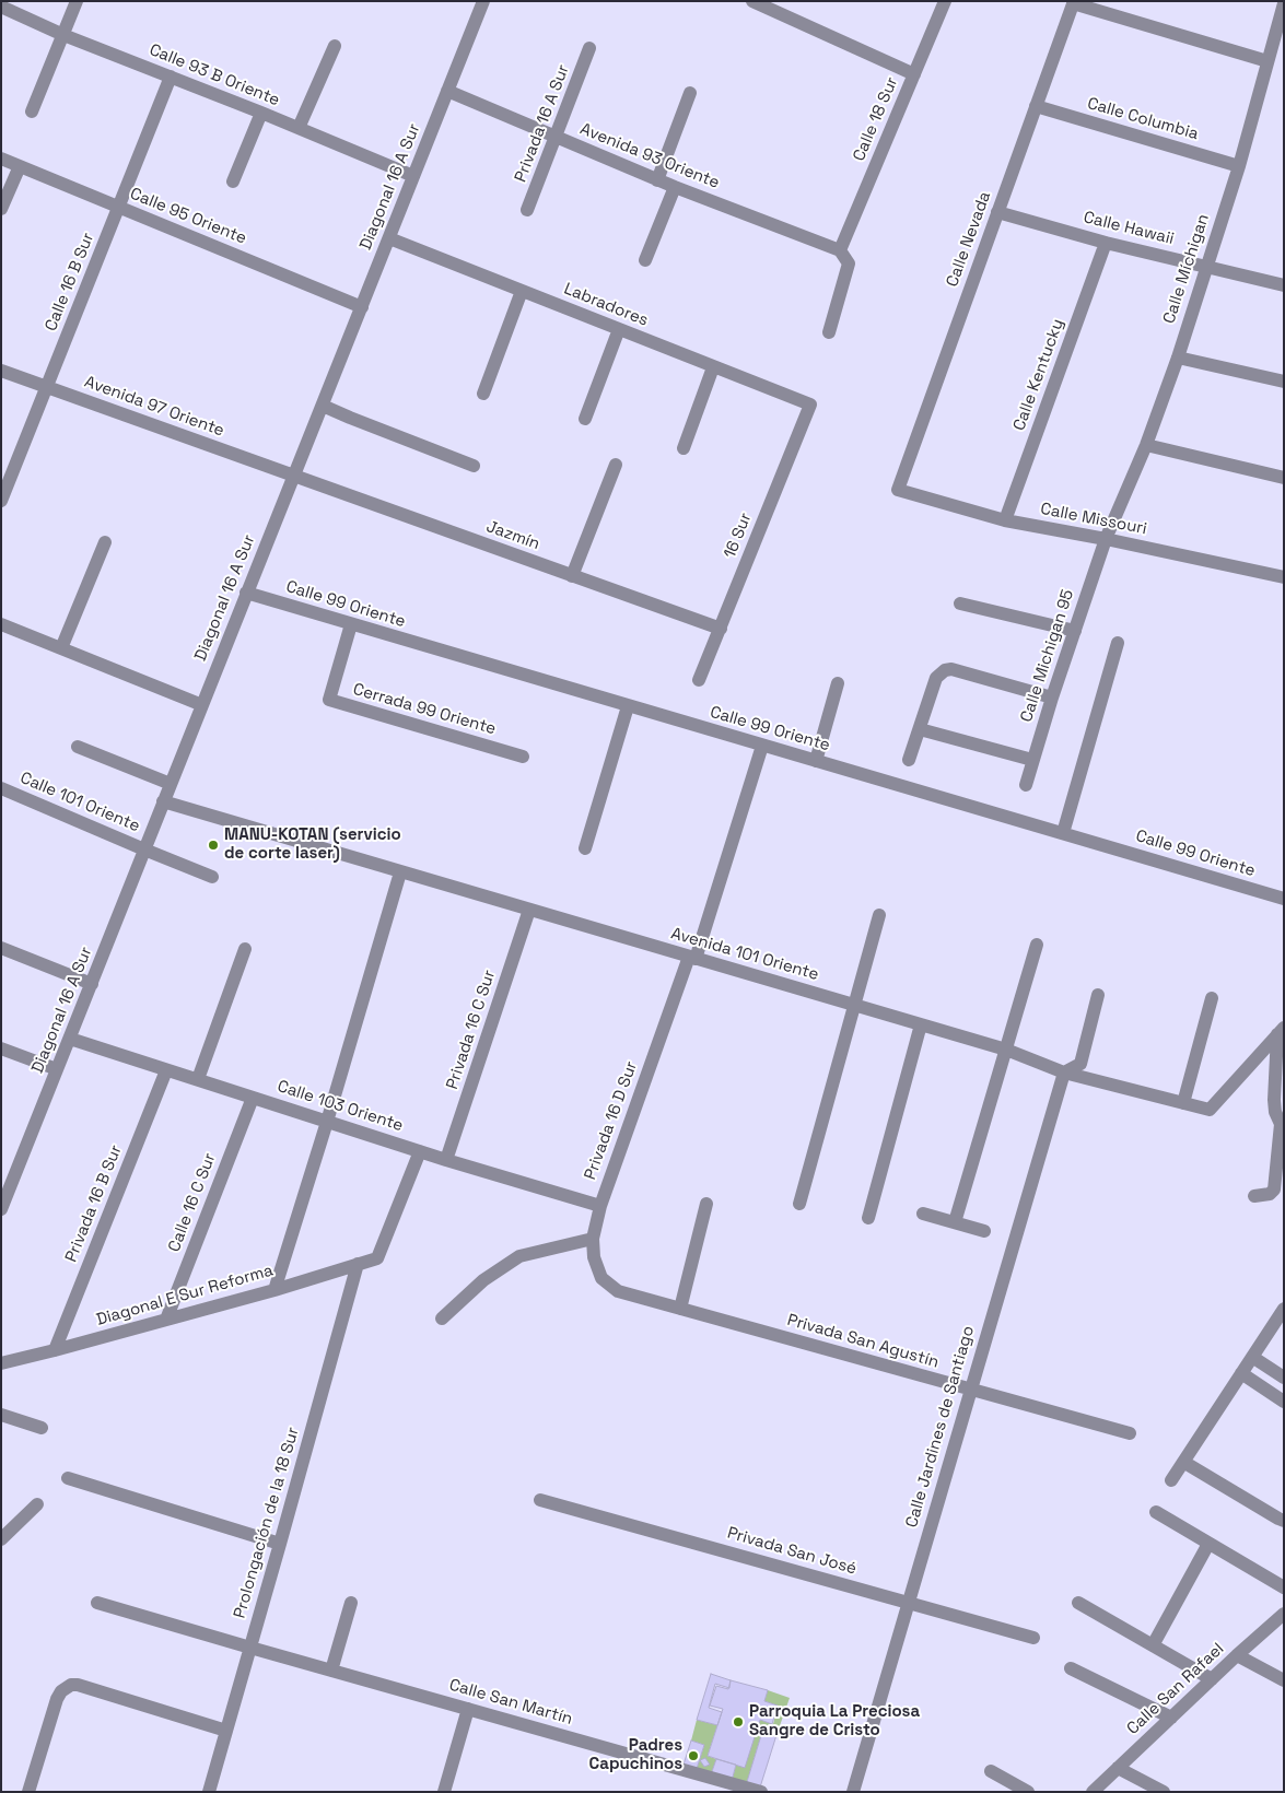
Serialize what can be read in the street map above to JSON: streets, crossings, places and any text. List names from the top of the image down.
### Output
{
  "streets": {
    "street": [
      "Calle 93 B Oriente",
      "Calle 18 Sur",
      "Calle Columbia",
      "Privada 16 A Sur",
      "Avenida 93 Oriente",
      "Diagonal 16 A Sur",
      "Calle 95 Oriente",
      "Calle Hawaii",
      "Calle Nevada",
      "Calle Míchigan",
      "Calle 16 B Sur",
      "Labradores",
      "Calle Kentucky",
      "Avenida 97 Oriente",
      "Calle Missouri",
      "Jazmín",
      "16 Sur",
      "Calle 99 Oriente",
      "Calle Michigan 95",
      "Cerrada 99 Oriente",
      "Calle 101 Oriente",
      "Avenida 101 Oriente",
      "Privada 16 C Sur",
      "Calle 103 Oriente",
      "Privada 16 D Sur",
      "Calle 16 C Sur",
      "Privada 16 B Sur",
      "Diagonal E Sur Reforma",
      "Privada San Agustín",
      "Calle Jardines de Santiago",
      "Prolongación de la 18 Sur",
      "Privada San José",
      "Calle San Rafael",
      "Calle San Martín"
    ]
  },
  "crossings": [
    ["Calle 93 B Oriente", "Diagonal 16 A Sur"],
    ["Calle 93 B Oriente", "Calle 16 B Sur"],
    ["Calle 18 Sur", "Avenida 93 Oriente"],
    ["Calle Columbia", "Calle Nevada"],
    ["Calle Columbia", "Calle Míchigan"],
    ["Privada 16 A Sur", "Avenida 93 Oriente"],
    ["Avenida 93 Oriente", "Diagonal 16 A Sur"],
    ["Diagonal 16 A Sur", "Calle 95 Oriente"],
    ["Diagonal 16 A Sur", "Labradores"],
    ["Diagonal 16 A Sur", "Avenida 97 Oriente"],
    ["Diagonal 16 A Sur", "Jazmín"],
    ["Diagonal 16 A Sur", "Calle 99 Oriente"],
    ["Diagonal 16 A Sur", "Calle 101 Oriente"],
    ["Diagonal 16 A Sur", "Avenida 101 Oriente"],
    ["Diagonal 16 A Sur", "Calle 103 Oriente"],
    ["Calle 95 Oriente", "Calle 16 B Sur"],
    ["Calle Hawaii", "Calle Nevada"],
    ["Calle Hawaii", "Calle Míchigan"],
    ["Calle Hawaii", "Calle Kentucky"],
    ["Calle Nevada", "Calle Missouri"],
    ["Calle Míchigan", "Calle Missouri"],
    ["Calle Míchigan", "Calle Michigan 95"],
    ["Calle 16 B Sur", "Avenida 97 Oriente"],
    ["Labradores", "16 Sur"],
    ["Calle Kentucky", "Calle Missouri"],
    ["Avenida 97 Oriente", "Jazmín"],
    ["Calle Missouri", "Calle Michigan 95"],
    ["Jazmín", "16 Sur"],
    ["Calle 99 Oriente", "Cerrada 99 Oriente"],
    ["Calle 99 Oriente", "Privada 16 D Sur"],
    ["Avenida 101 Oriente", "Privada 16 C Sur"],
    ["Avenida 101 Oriente", "Privada 16 D Sur"],
    ["Avenida 101 Oriente", "Calle Jardines de Santiago"],
    ["Privada 16 C Sur", "Calle 103 Oriente"],
    ["Calle 103 Oriente", "Privada 16 D Sur"],
    ["Calle 103 Oriente", "Calle 16 C Sur"],
    ["Calle 103 Oriente", "Privada 16 B Sur"],
    ["Calle 103 Oriente", "Diagonal E Sur Reforma"],
    ["Privada 16 D Sur", "Privada San Agustín"],
    ["Calle 16 C Sur", "Diagonal E Sur Reforma"],
    ["Privada 16 B Sur", "Diagonal E Sur Reforma"],
    ["Diagonal E Sur Reforma", "Prolongación de la 18 Sur"],
    ["Privada San Agustín", "Calle Jardines de Santiago"],
    ["Calle Jardines de Santiago", "Privada San José"],
    ["Prolongación de la 18 Sur", "Calle San Martín"]
  ],
  "places": ["MANU-KOTAN (servicio de corte laser)", "Parroquia La Preciosa Sangre de Cristo", "Padres Capuchinos"]
}
